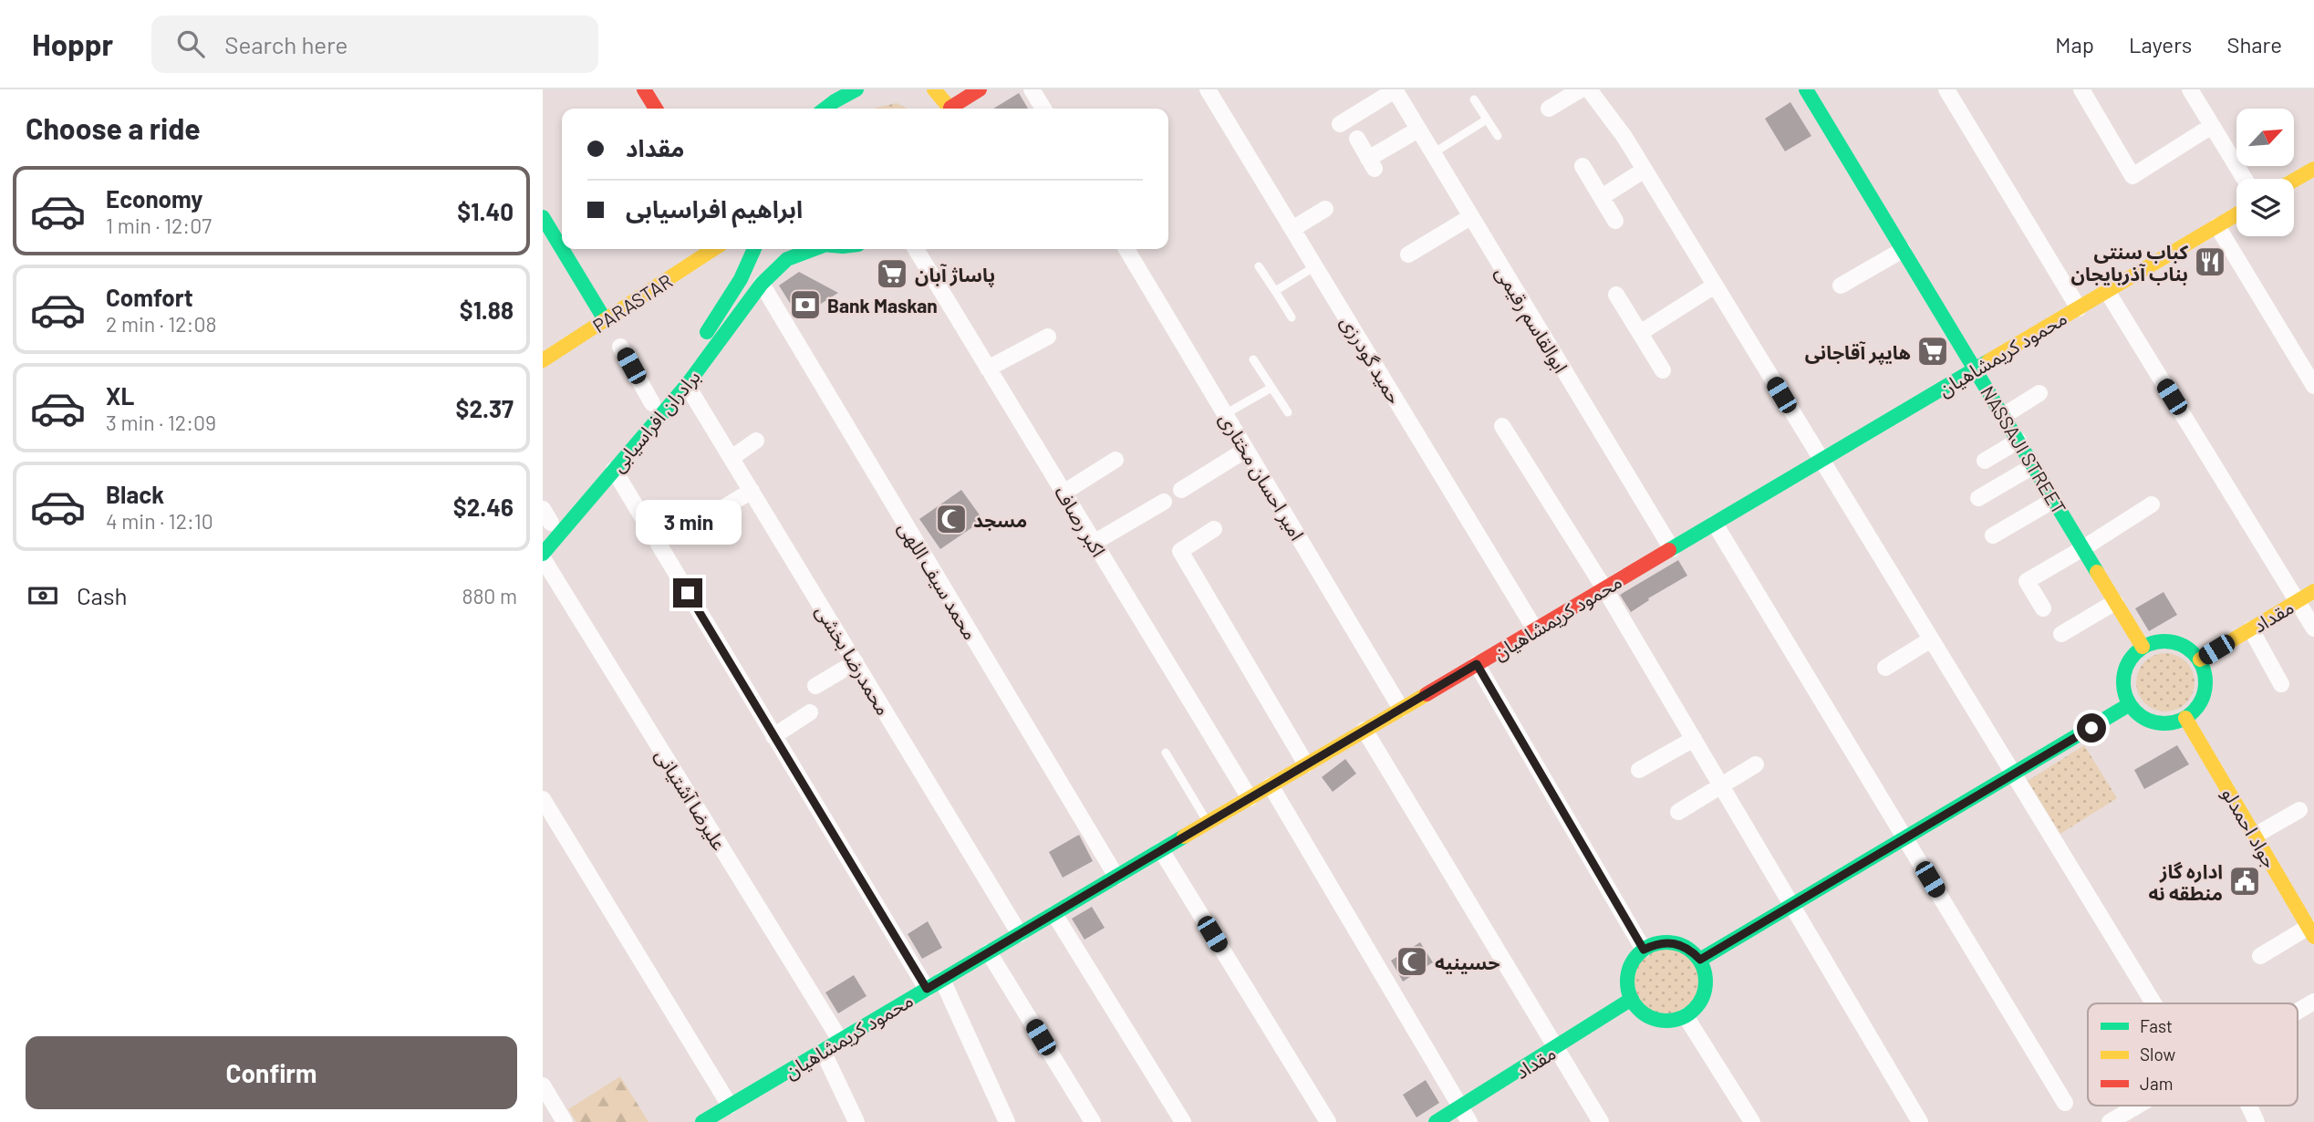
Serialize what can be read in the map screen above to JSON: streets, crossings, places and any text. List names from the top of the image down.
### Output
{
  "streets": {
    "street": [
      "PARASTAR",
      "ابوالقاسم رقیمی",
      "محمود کریمشاهیان",
      "حمید گودرزی",
      "برادران افراسیابی",
      "NASSAJI STREET",
      "امیر احسان مختاری",
      "اکبر رصاف",
      "محمد سیف اللهی",
      "مقداد",
      "محمدرضا بخشی",
      "علیرضا آشتیانی",
      "جواد احمدلو"
    ]
  },
  "crossings": [
    ["ابوالقاسم رقیمی", "محمود کریمشاهیان"],
    ["محمود کریمشاهیان", "حمید گودرزی"],
    ["محمود کریمشاهیان", "NASSAJI STREET"],
    ["محمود کریمشاهیان", "امیر احسان مختاری"],
    ["محمود کریمشاهیان", "اکبر رصاف"],
    ["محمود کریمشاهیان", "محمد سیف اللهی"],
    ["محمود کریمشاهیان", "محمدرضا بخشی"],
    ["محمود کریمشاهیان", "علیرضا آشتیانی"],
    ["برادران افراسیابی", "محمد سیف اللهی"],
    ["برادران افراسیابی", "محمدرضا بخشی"],
    ["برادران افراسیابی", "علیرضا آشتیانی"],
    ["NASSAJI STREET", "مقداد"],
    ["NASSAJI STREET", "جواد احمدلو"],
    ["مقداد", "جواد احمدلو"]
  ],
  "places": {
    "restaurant": ["کباب سنتی بناب آذربایجان"],
    "supermarket": ["پاساژ آبان", "هایپر آقاجانی"],
    "bank": ["Bank Maskan"],
    "mosque": ["مسجد", "حسینیه"],
    "public building": ["اداره گاز منطقه نه"]
  },
  "legend": ["Fast", "Slow", "Jam"],
  "north": "top right",
  "page": {
    "header": "Hoppr",
    "search": "Search here",
    "nav": ["Map", "Layers", "Share"],
    "heading": "Choose a ride",
    "banner": ["مقداد", "ابراهیم افراسیابی"],
    "list": [
      {
        "name": "Economy",
        "note": "1 min · 12:07",
        "value": "$1.40"
      },
      {
        "name": "Comfort",
        "note": "2 min · 12:08",
        "value": "$1.88"
      },
      {
        "name": "XL",
        "note": "3 min · 12:09",
        "value": "$2.37"
      },
      {
        "name": "Black",
        "note": "4 min · 12:10",
        "value": "$2.46"
      }
    ],
    "bubble": "3 min",
    "pay": ["Cash", "880 m"],
    "buttons": "Confirm"
  }
}
